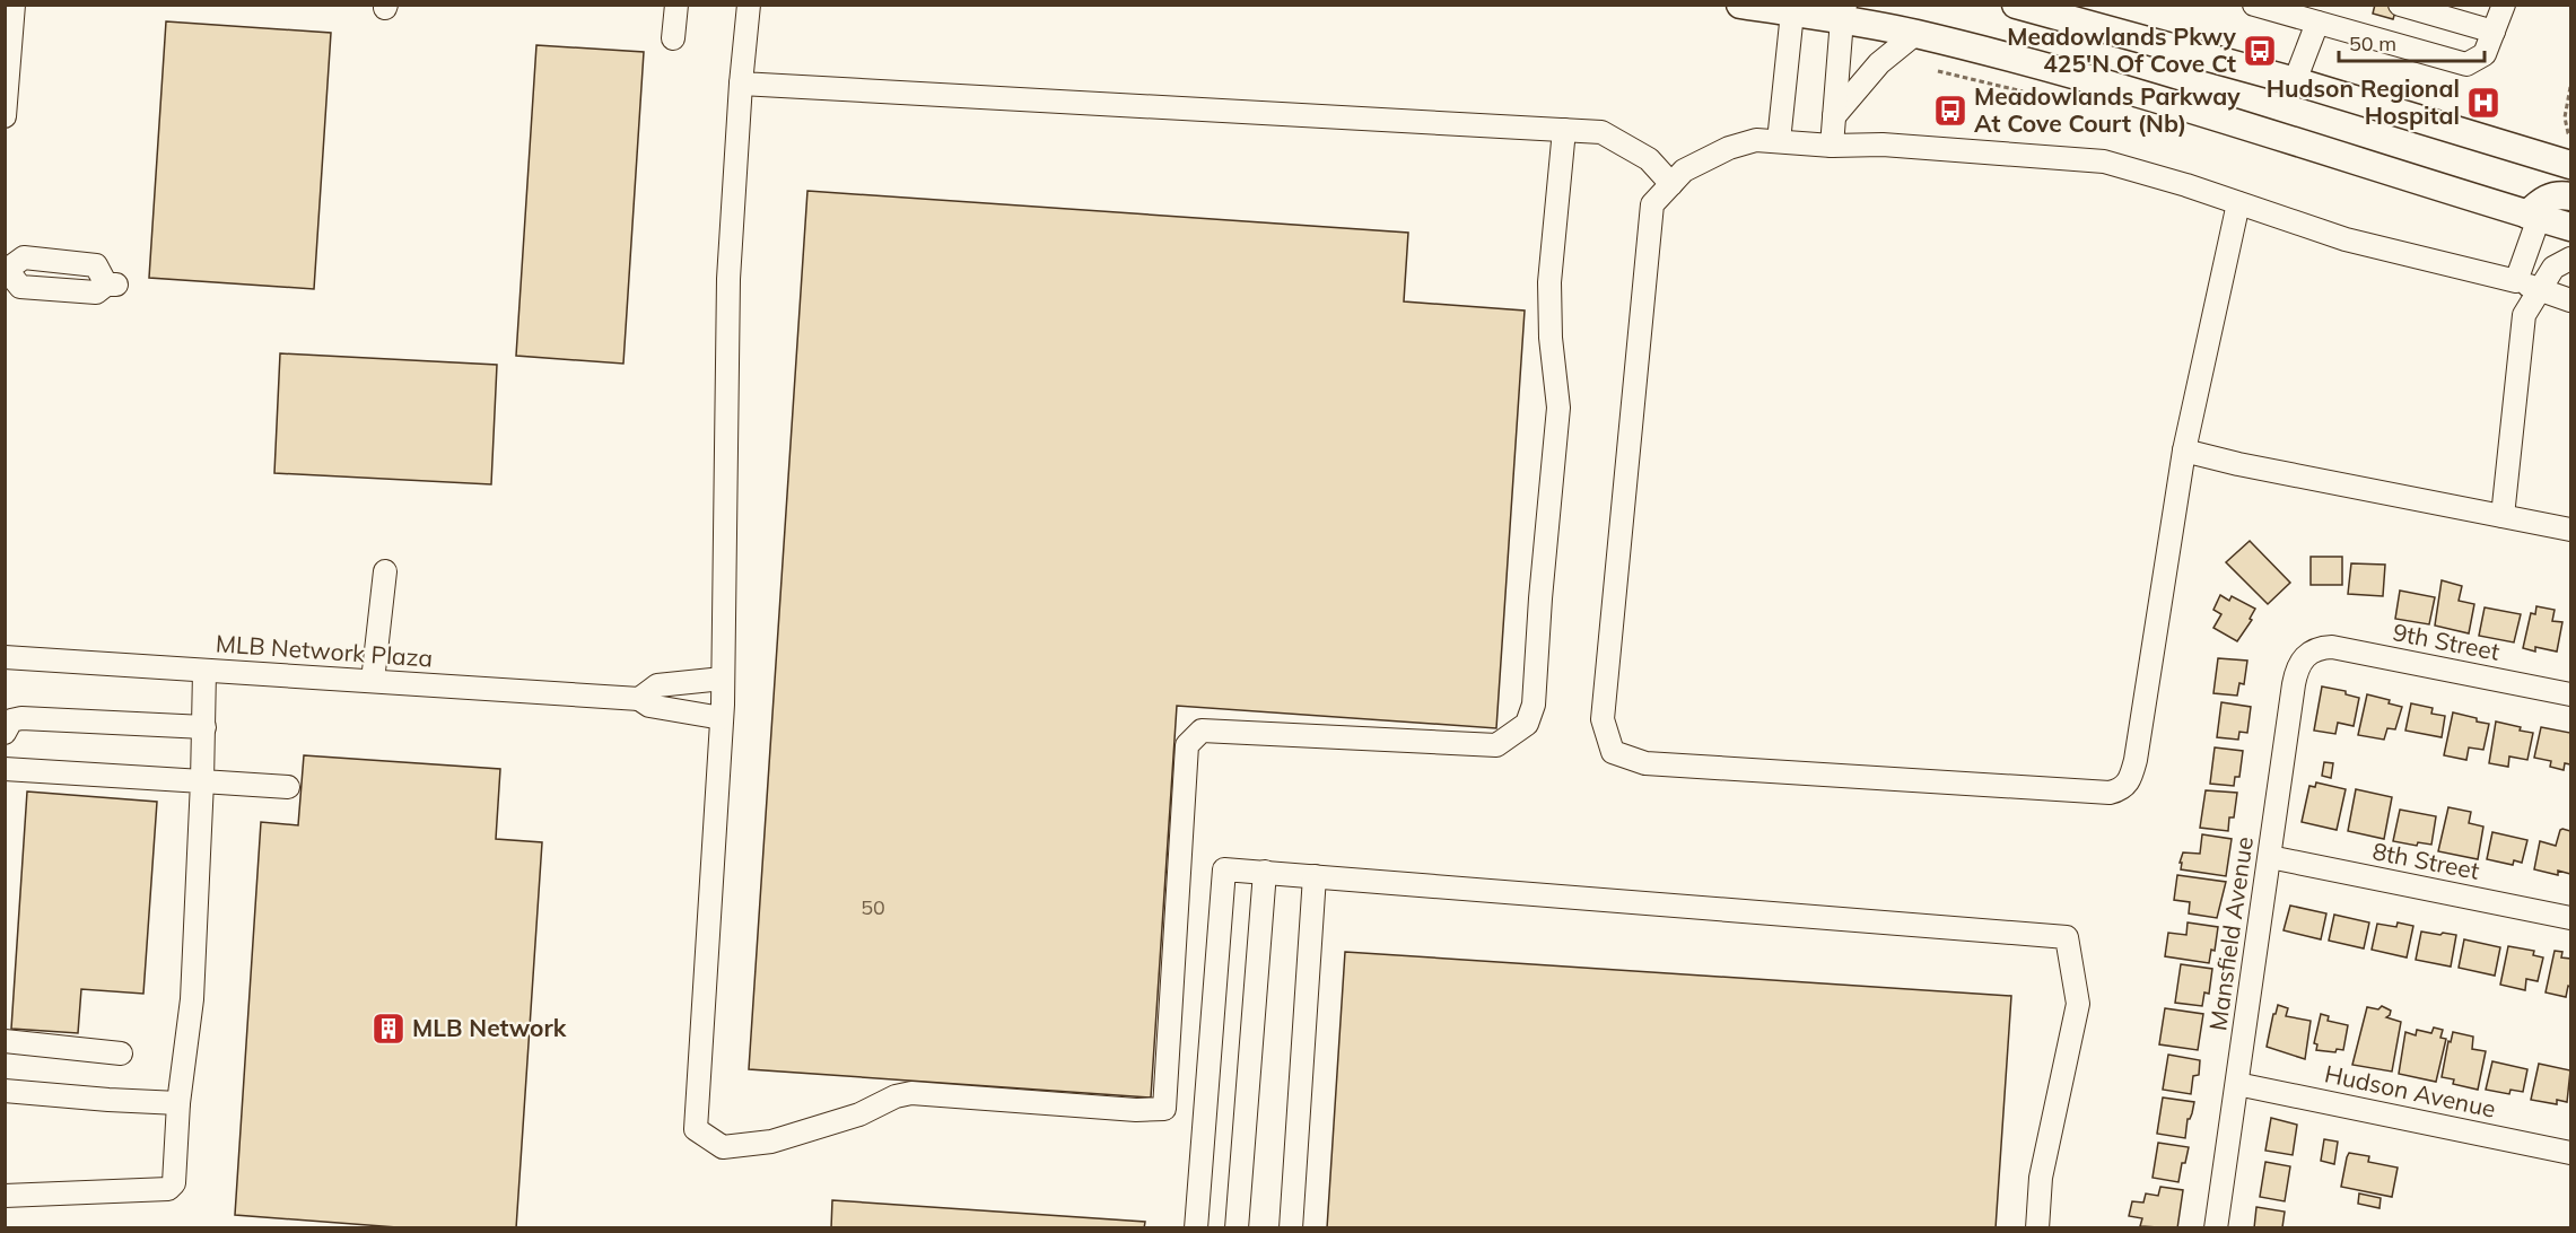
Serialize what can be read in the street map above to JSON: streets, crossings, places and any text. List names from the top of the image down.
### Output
{
  "streets": {
    "street": [
      "9th Street",
      "MLB Network Plaza",
      "8th Street",
      "Mansfield Avenue",
      "Hudson Avenue"
    ]
  },
  "crossings": [
    ["9th Street", "Mansfield Avenue"],
    ["8th Street", "Mansfield Avenue"],
    ["Mansfield Avenue", "Hudson Avenue"]
  ],
  "places": {
    "bus stop": ["Meadowlands Pkwy 425'N Of Cove Ct", "Meadowlands Parkway At Cove Court (Nb)"],
    "hospital": ["Hudson Regional Hospital"],
    "building": ["MLB Network"]
  },
  "house_numbers": ["50"],
  "scale_bar": "50 m"
}
